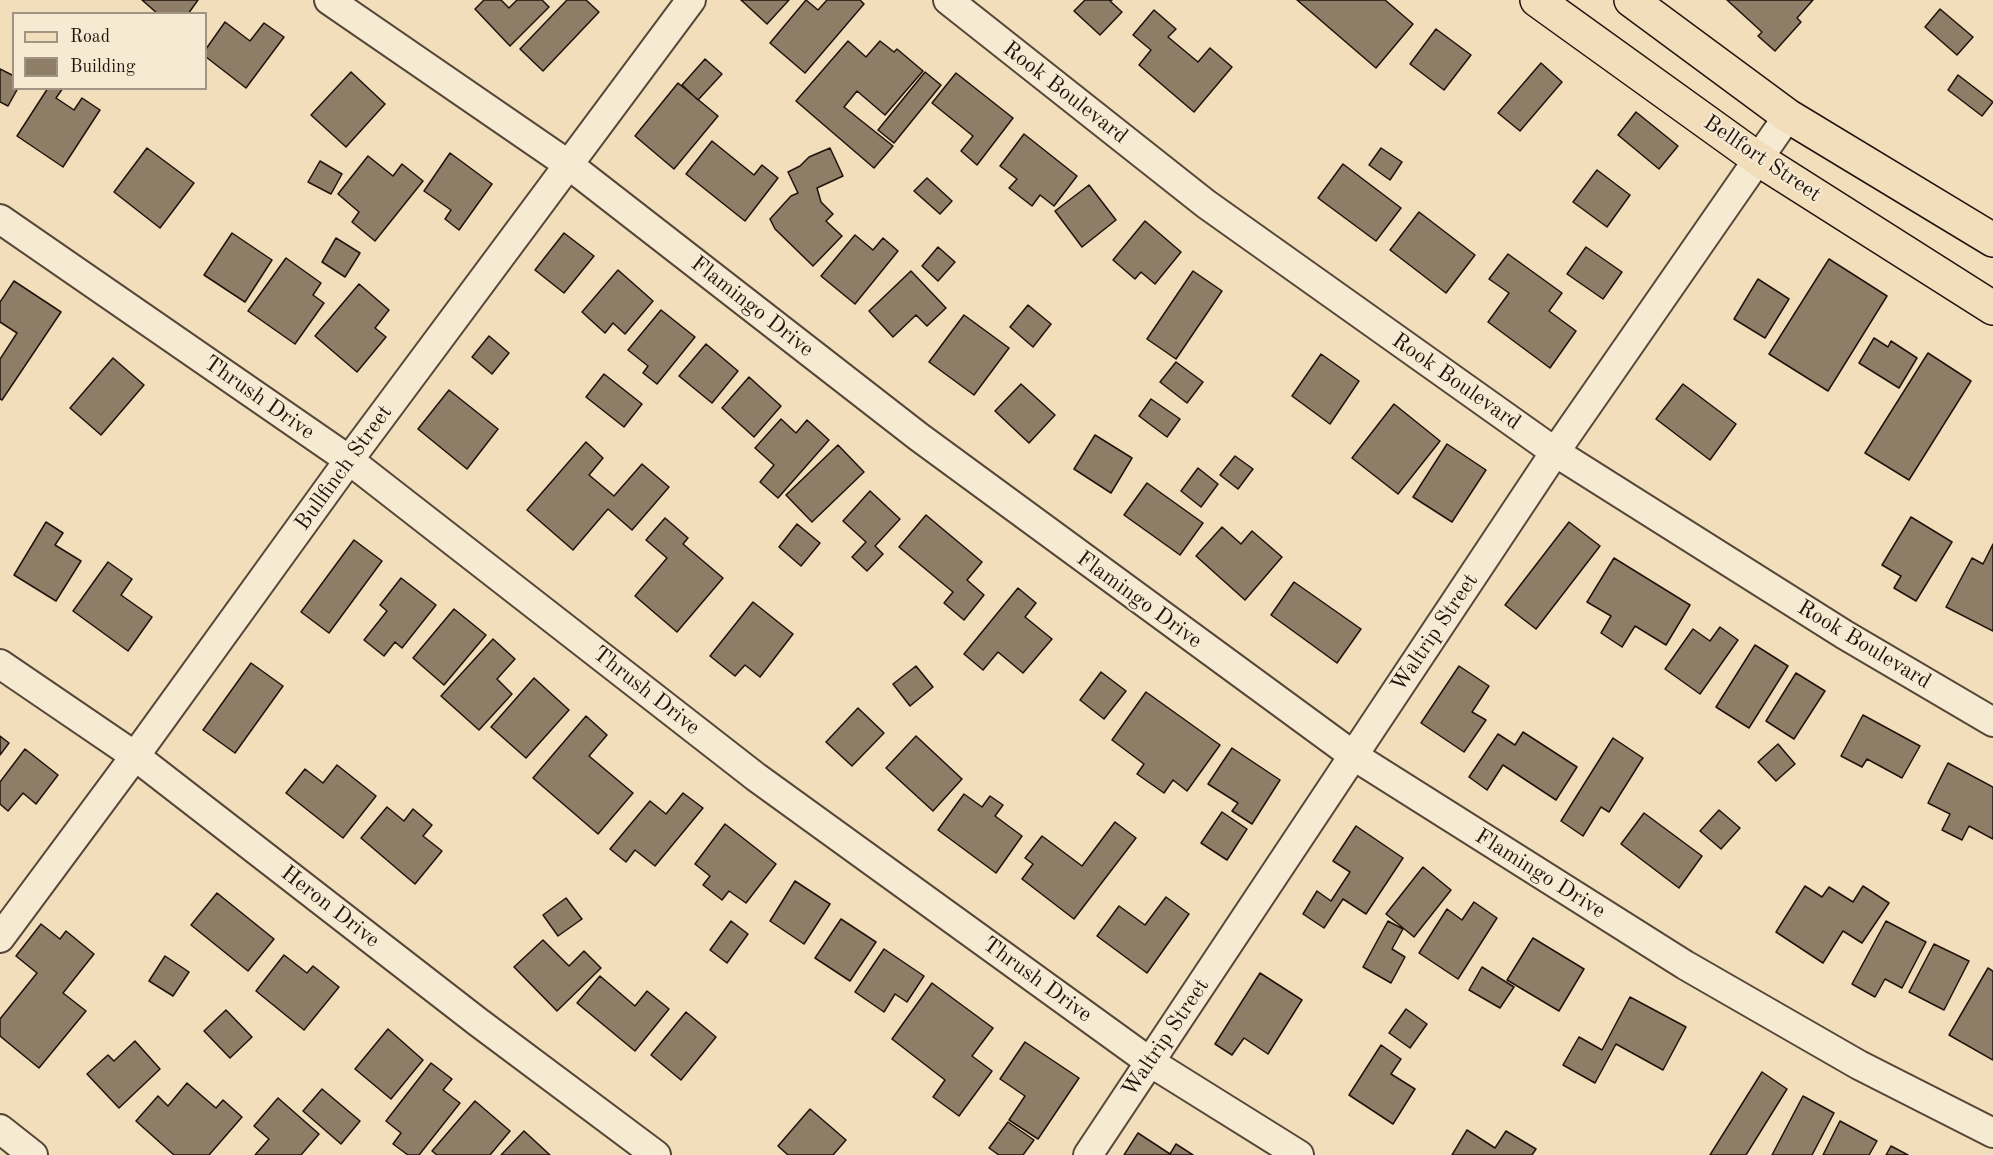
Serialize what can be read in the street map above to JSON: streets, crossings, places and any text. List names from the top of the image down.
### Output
{
  "streets": {
    "main road": ["Bellfort Street"],
    "street": [
      "Rook Boulevard",
      "Flamingo Drive",
      "Thrush Drive",
      "Bullfinch Street",
      "Waltrip Street",
      "Heron Drive"
    ]
  },
  "crossings": [
    ["Rook Boulevard", "Waltrip Street"],
    ["Bellfort Street", "Waltrip Street"],
    ["Flamingo Drive", "Bullfinch Street"],
    ["Flamingo Drive", "Waltrip Street"],
    ["Thrush Drive", "Bullfinch Street"],
    ["Thrush Drive", "Waltrip Street"],
    ["Bullfinch Street", "Heron Drive"]
  ],
  "legend": ["Road", "Building"]
}
